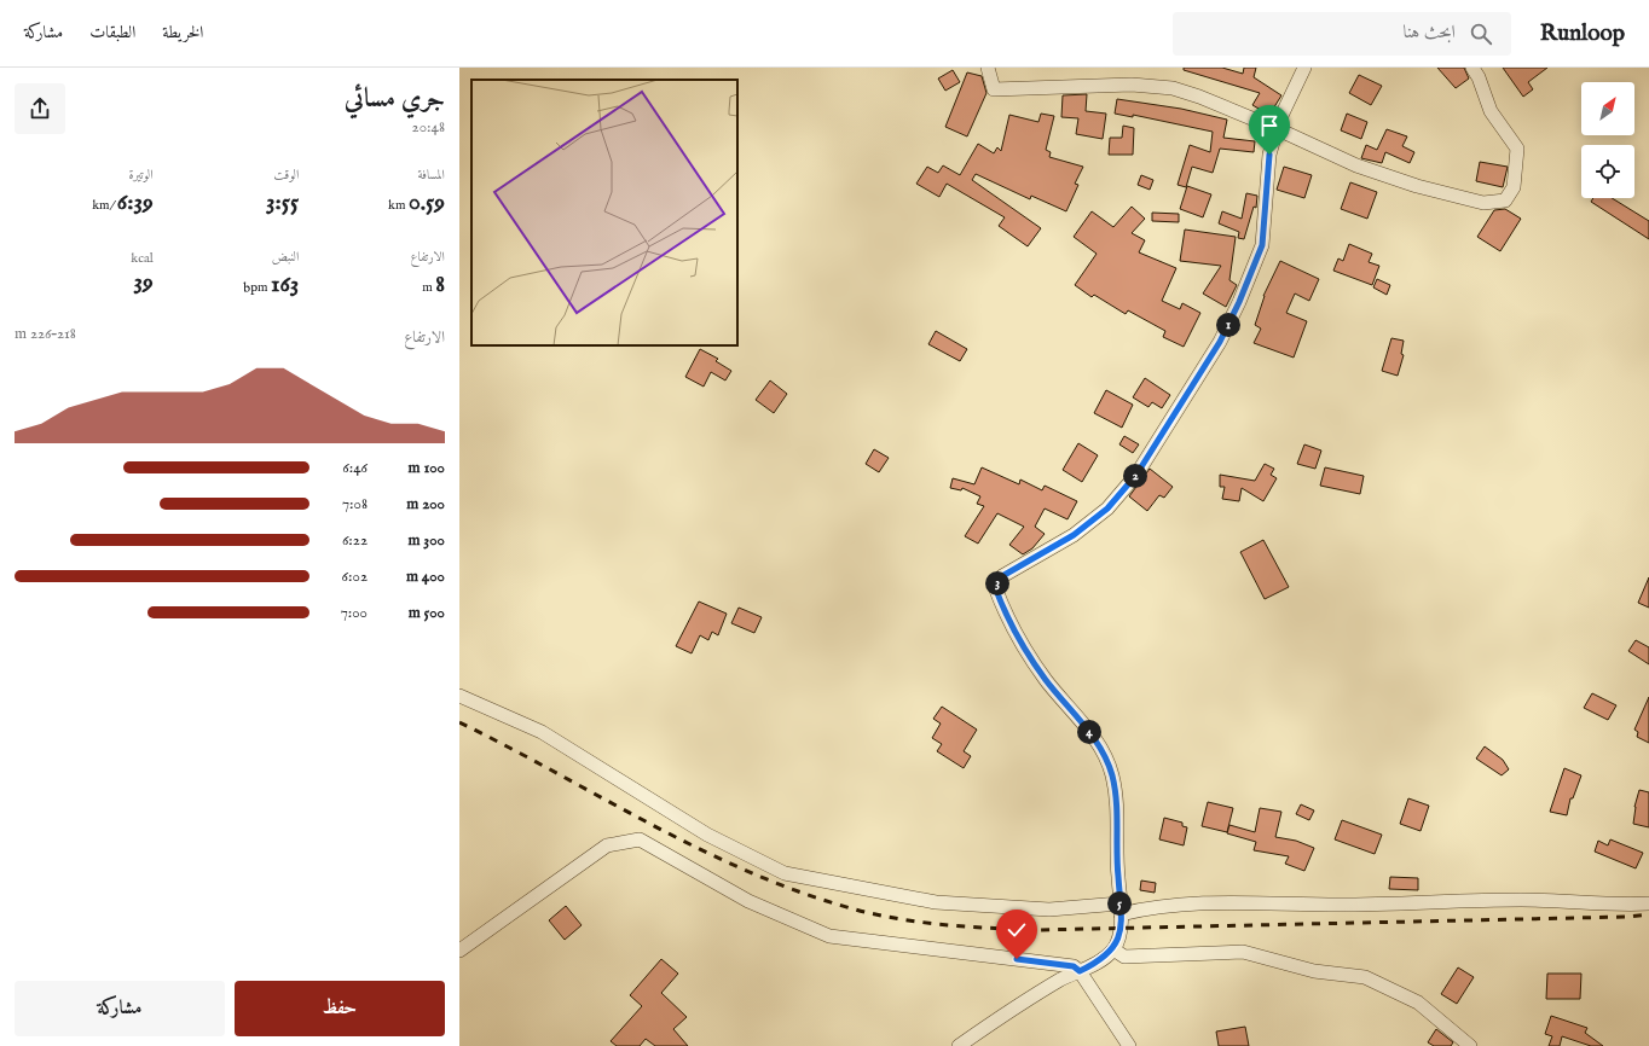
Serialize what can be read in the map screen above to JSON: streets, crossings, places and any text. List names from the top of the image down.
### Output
{
  "north": "top right",
  "page": {
    "header": "Runloop",
    "search": "ابحث هنا",
    "nav": ["الخريطة", "الطبقات", "مشاركة"],
    "heading": ["جري مسائي", "20:48"],
    "stats": [
      ["المسافة", "0.59 km"],
      ["الوقت", "3:55"],
      ["الوتيرة", "6:39 /km"],
      ["الارتفاع", "8 m"],
      ["النبض", "163 bpm"],
      ["kcal", "39"]
    ],
    "pins": [
      "1",
      "2",
      "3",
      "4",
      "5"
    ],
    "chart": ["الارتفاع", "218–226 m"],
    "list": [
      {
        "name": "100 m",
        "note": "6:46"
      },
      {
        "name": "200 m",
        "note": "7:08"
      },
      {
        "name": "300 m",
        "note": "6:22"
      },
      {
        "name": "400 m",
        "note": "6:02"
      },
      {
        "name": "500 m",
        "note": "7:00"
      }
    ],
    "buttons": ["حفظ", "مشاركة"]
  }
}
